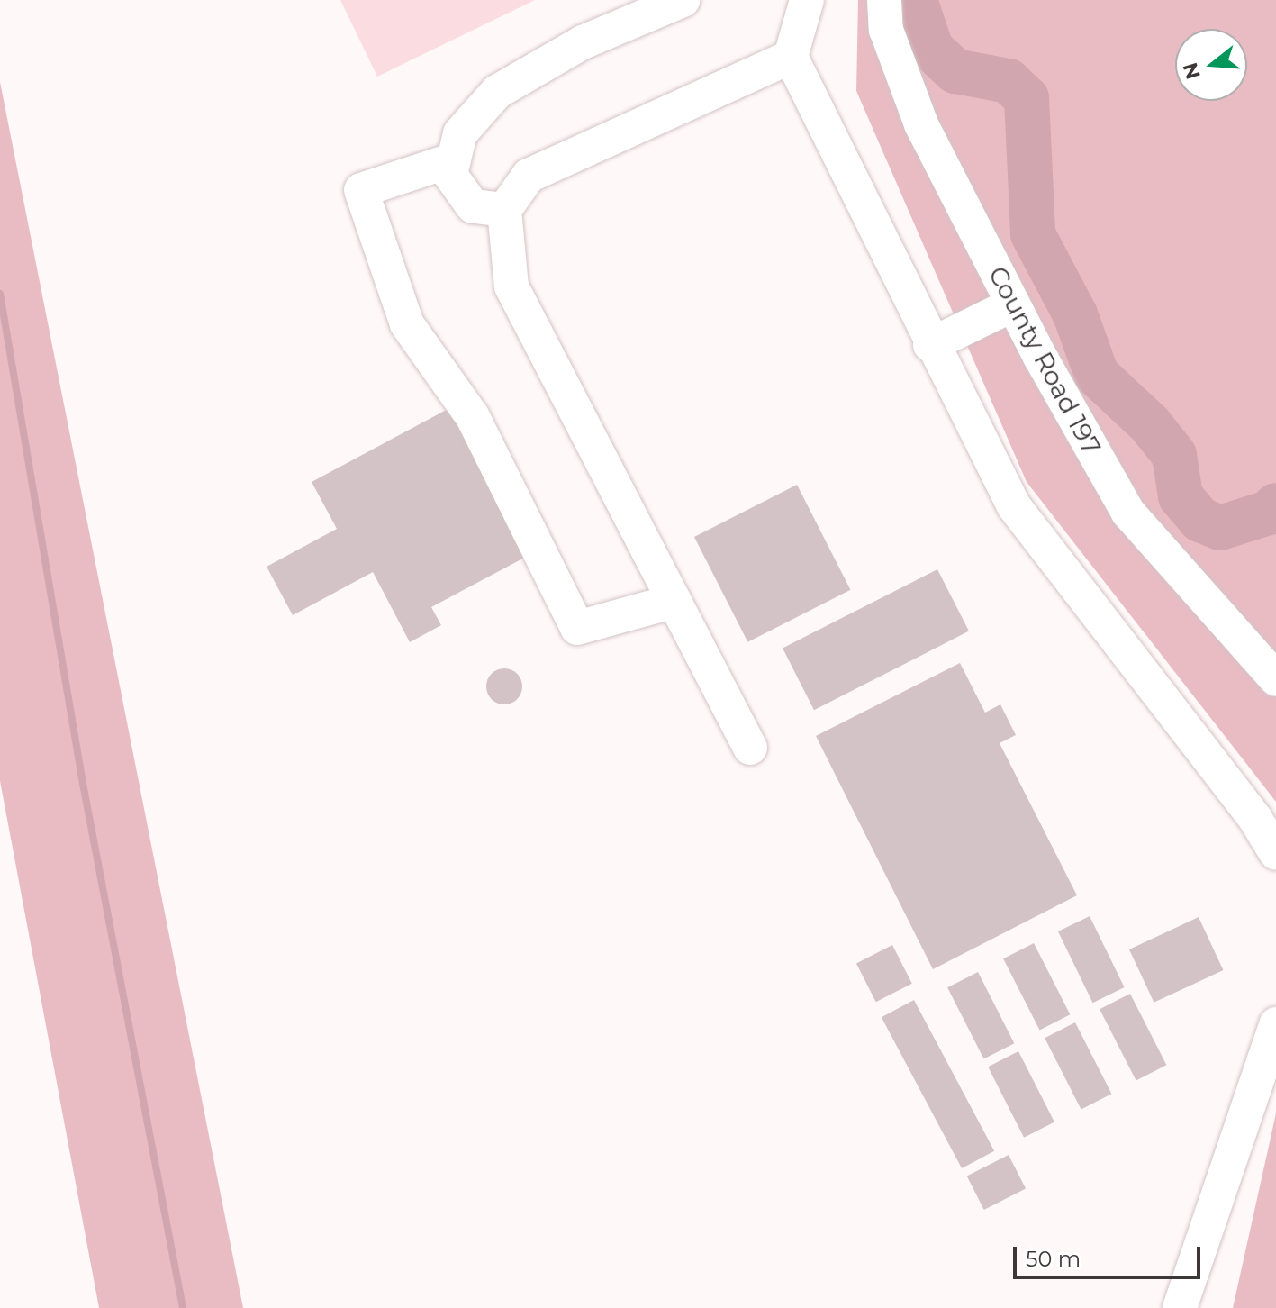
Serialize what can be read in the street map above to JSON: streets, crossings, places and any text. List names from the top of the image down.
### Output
{
  "streets": {
    "street": ["County Road 197"]
  },
  "scale_bar": "50 m",
  "north": "left"
}
